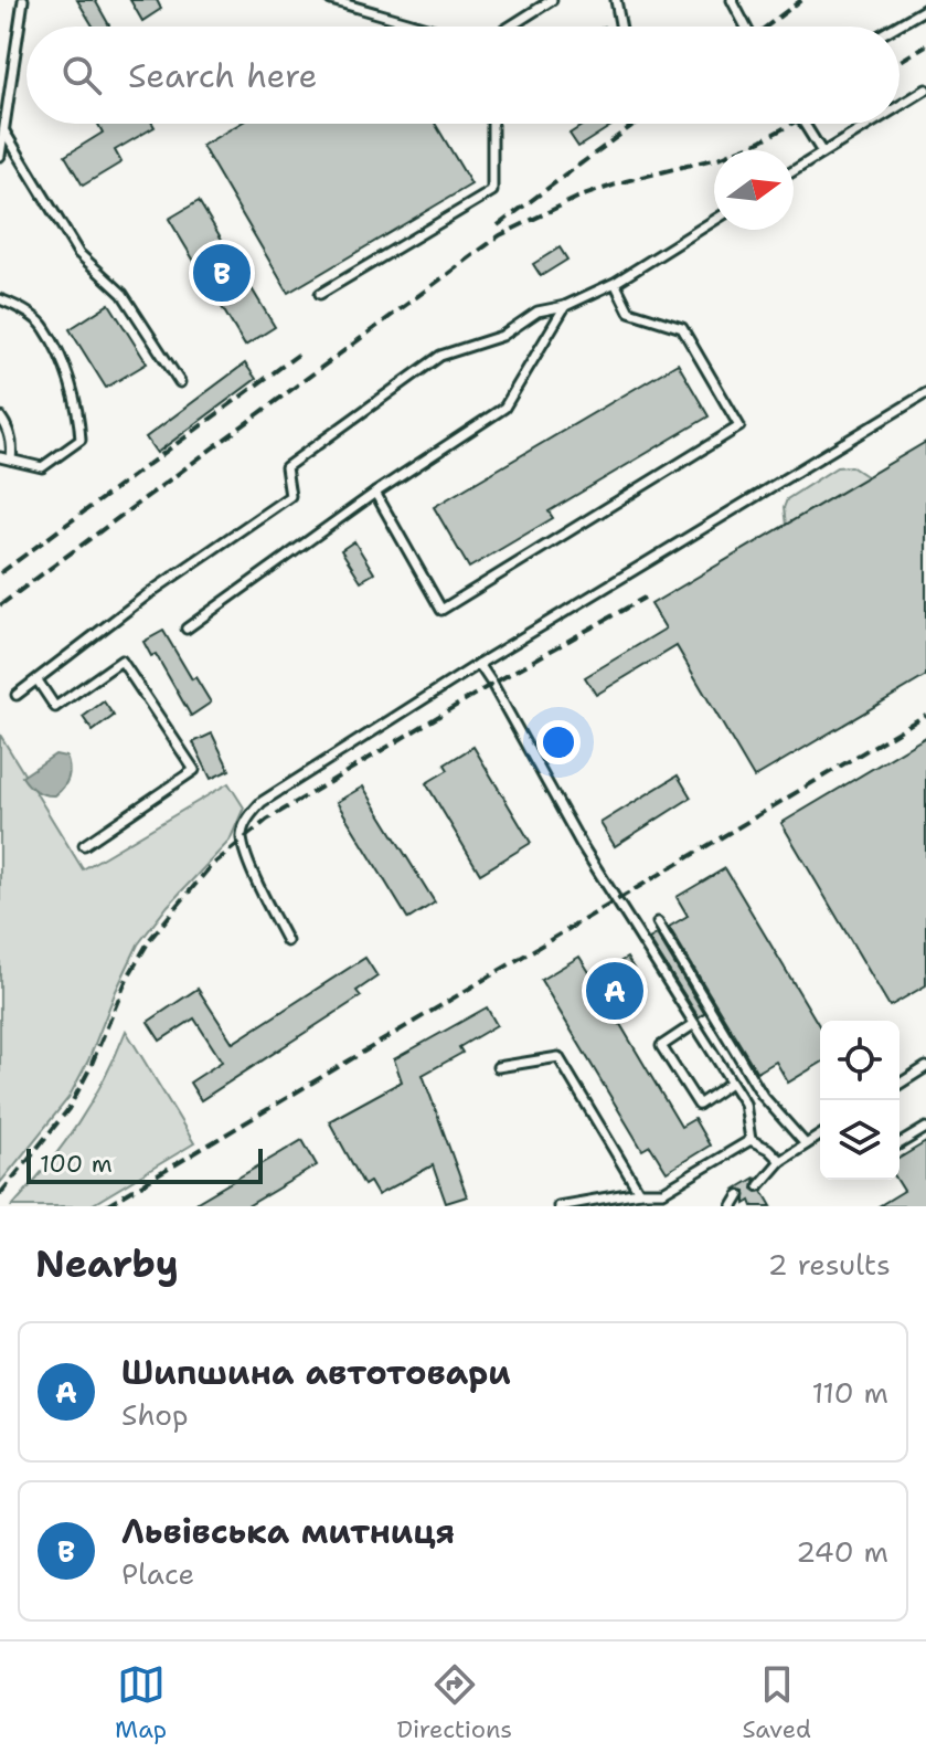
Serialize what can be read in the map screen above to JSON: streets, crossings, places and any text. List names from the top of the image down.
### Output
{
  "scale_bar": "100 m",
  "north": "right",
  "page": {
    "search": "Search here",
    "pins": ["B", "A"],
    "scale": "100 m",
    "heading": ["Nearby", "2 results"],
    "list": [
      {
        "mark": "A",
        "name": "Шипшина автотовари",
        "note": "Shop",
        "value": "110 m"
      },
      {
        "mark": "B",
        "name": "Львівська митниця",
        "note": "Place",
        "value": "240 m"
      }
    ],
    "nav": ["Map", "Directions", "Saved"]
  }
}
